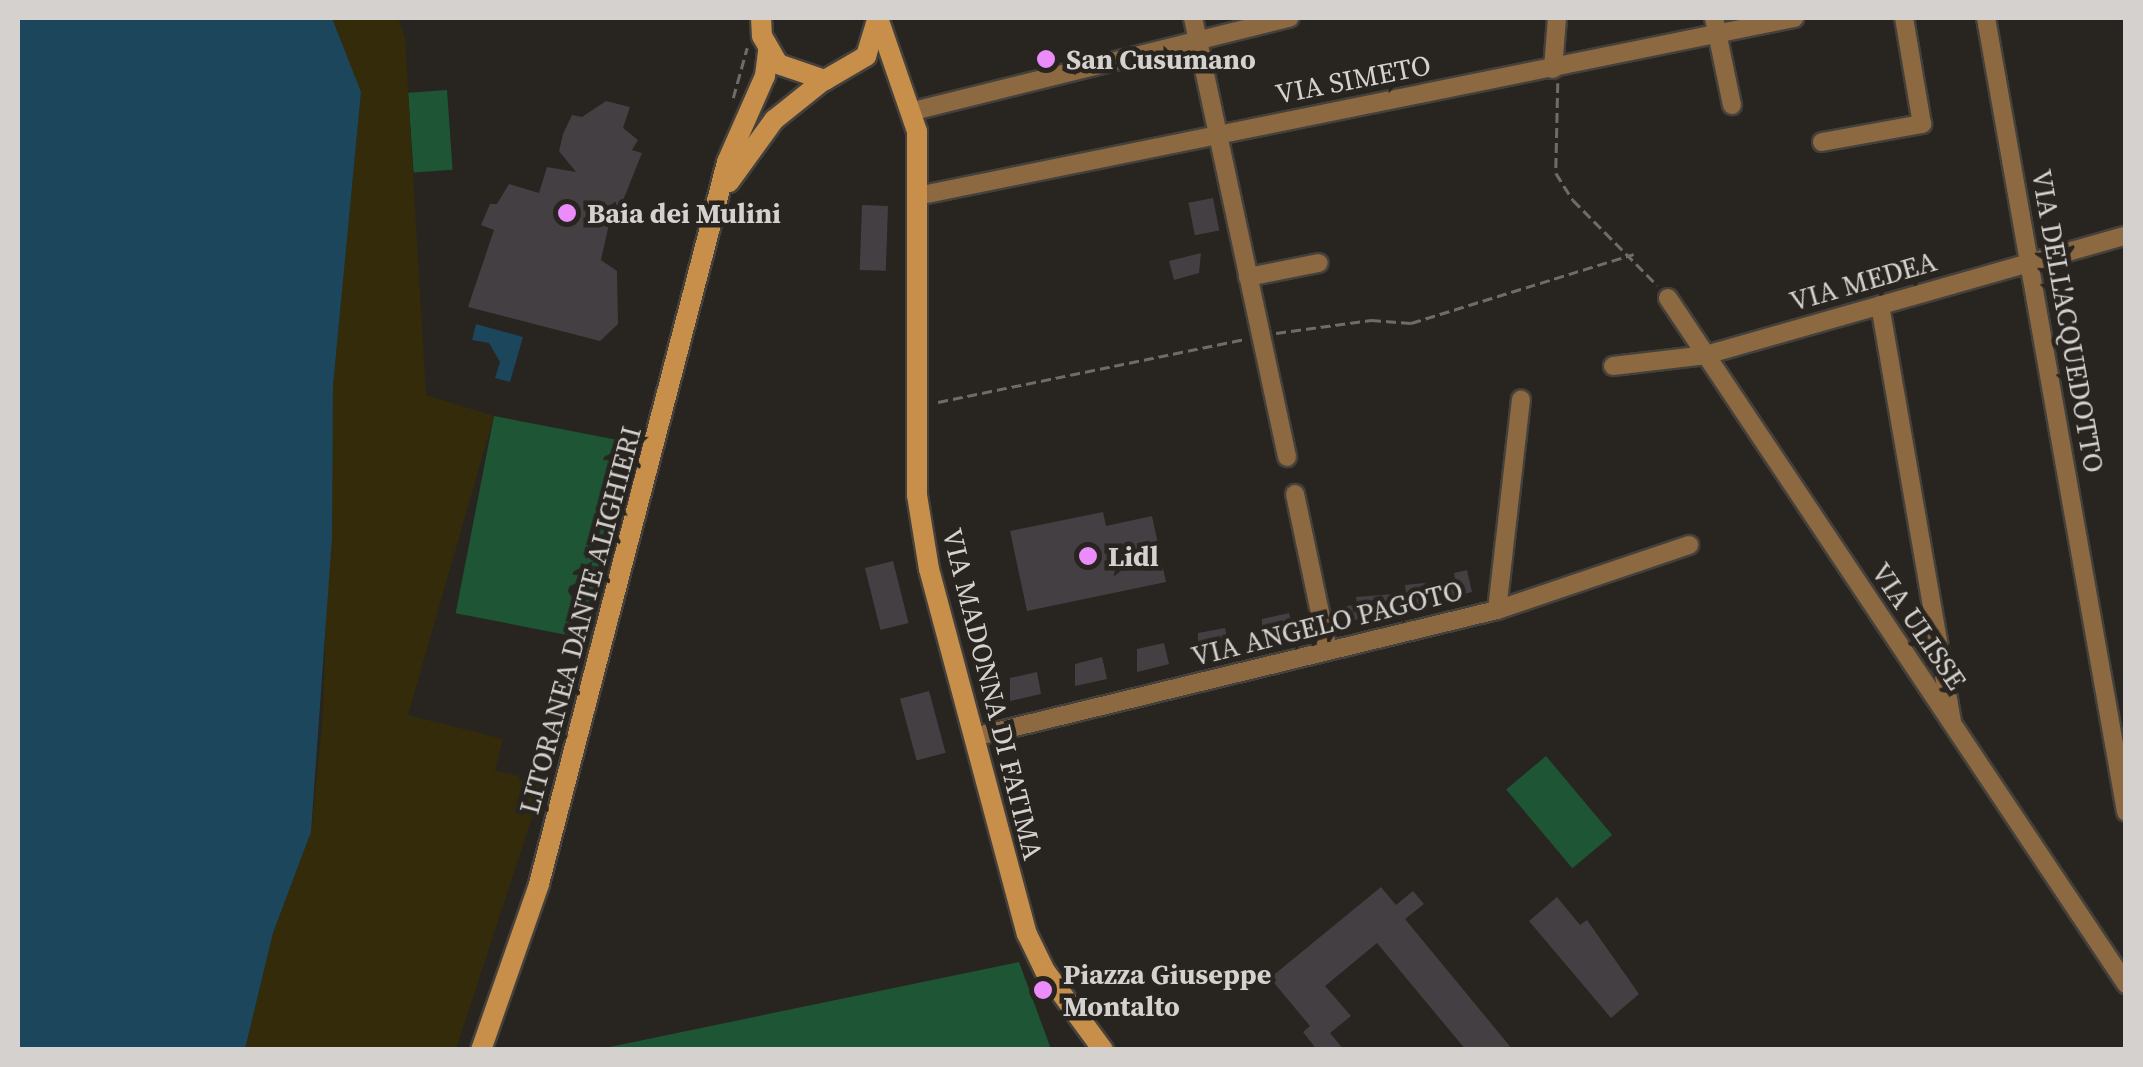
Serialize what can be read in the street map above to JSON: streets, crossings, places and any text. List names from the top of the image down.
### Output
{
  "streets": {
    "main road": ["LITORANEA DANTE ALIGHIERI", "VIA MADONNA DI FATIMA"],
    "street": [
      "VIA SIMETO",
      "VIA MEDEA",
      "VIA DELL'ACQUEDOTTO",
      "VIA ANGELO PAGOTO",
      "VIA ULISSE"
    ]
  },
  "crossings": [
    ["VIA SIMETO", "VIA MADONNA DI FATIMA"],
    ["VIA MEDEA", "VIA DELL'ACQUEDOTTO"],
    ["VIA MEDEA", "VIA ULISSE"],
    ["VIA ANGELO PAGOTO", "VIA MADONNA DI FATIMA"]
  ],
  "places": [
    "San Cusumano",
    "Baia dei Mulini",
    "Lidl",
    "Piazza Giuseppe Montalto"
  ]
}
